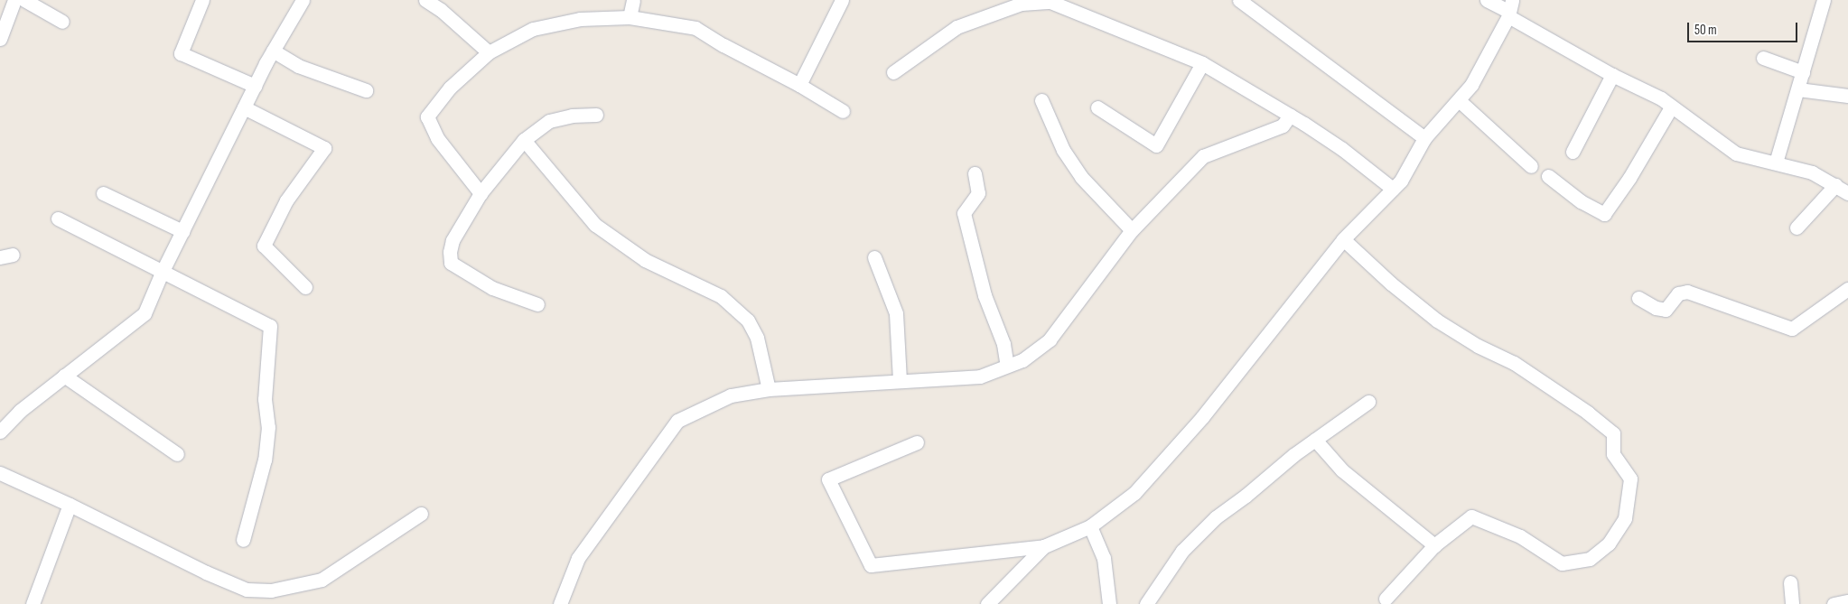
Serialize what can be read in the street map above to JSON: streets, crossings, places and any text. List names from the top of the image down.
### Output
{
  "scale_bar": "50 m"
}
